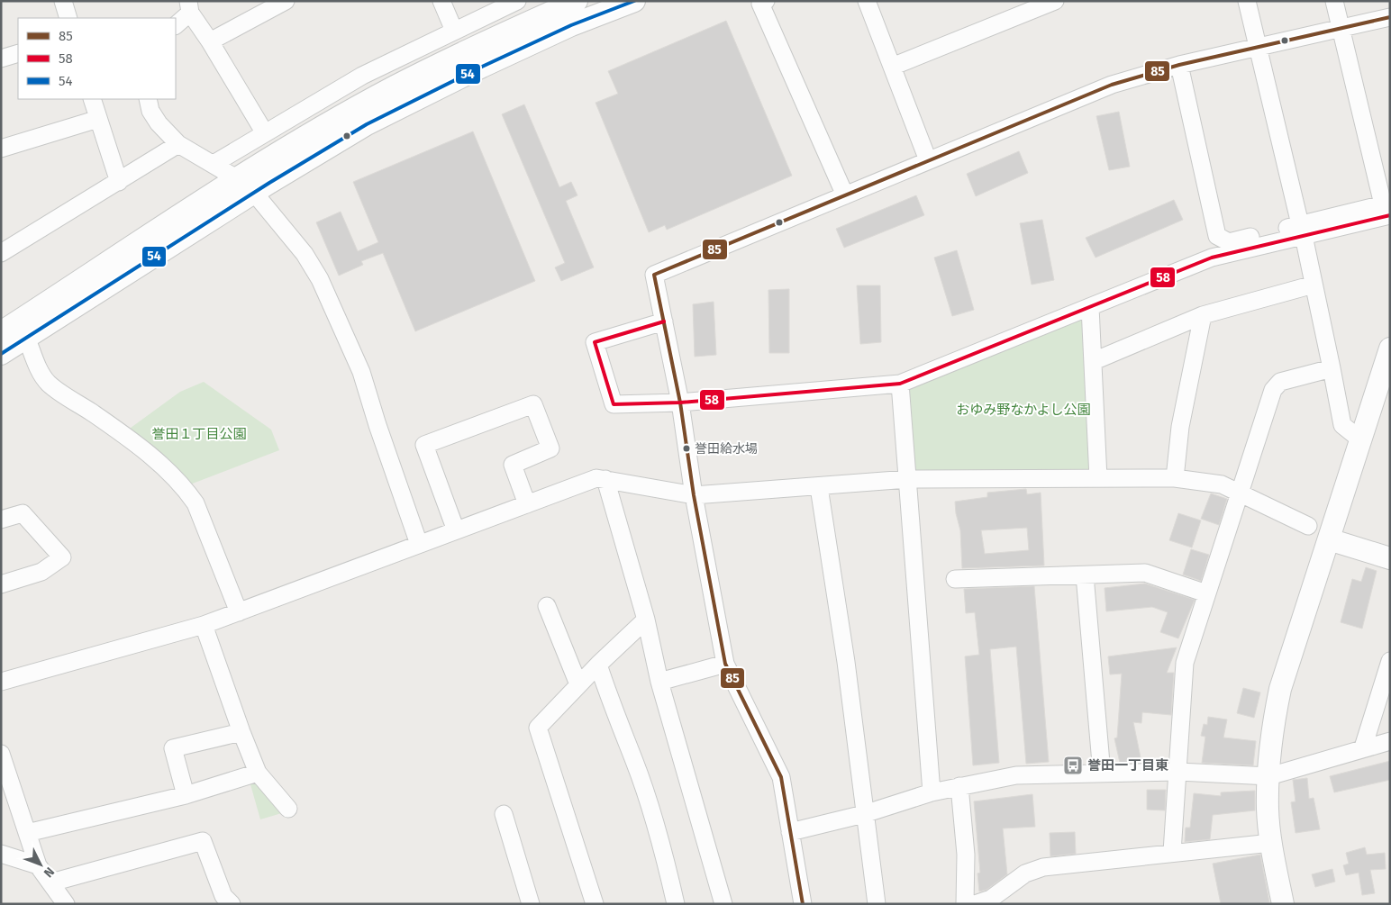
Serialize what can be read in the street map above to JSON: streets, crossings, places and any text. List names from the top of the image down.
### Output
{
  "parks": ["おゆみ野なかよし公園", "誉田１丁目公園"],
  "places": {
    "other": ["誉田給水場"],
    "bus stop": ["誉田一丁目東"]
  },
  "lines": ["transit line 54", "transit line 85", "transit line 58"],
  "legend": ["85", "58", "54"],
  "north": "bottom right"
}
